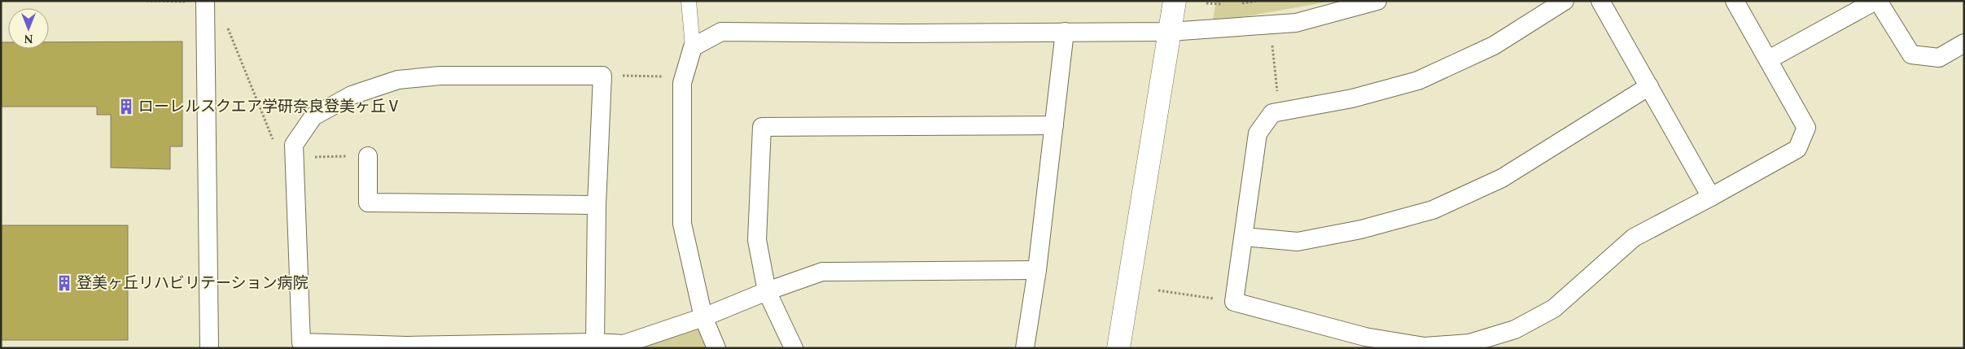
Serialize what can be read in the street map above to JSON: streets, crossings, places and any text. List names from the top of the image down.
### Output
{
  "places": {
    "building": ["ローレルスクエア学研奈良登美ヶ丘Ⅴ", "登美ヶ丘リハビリテーション病院"]
  },
  "north": "bottom"
}
